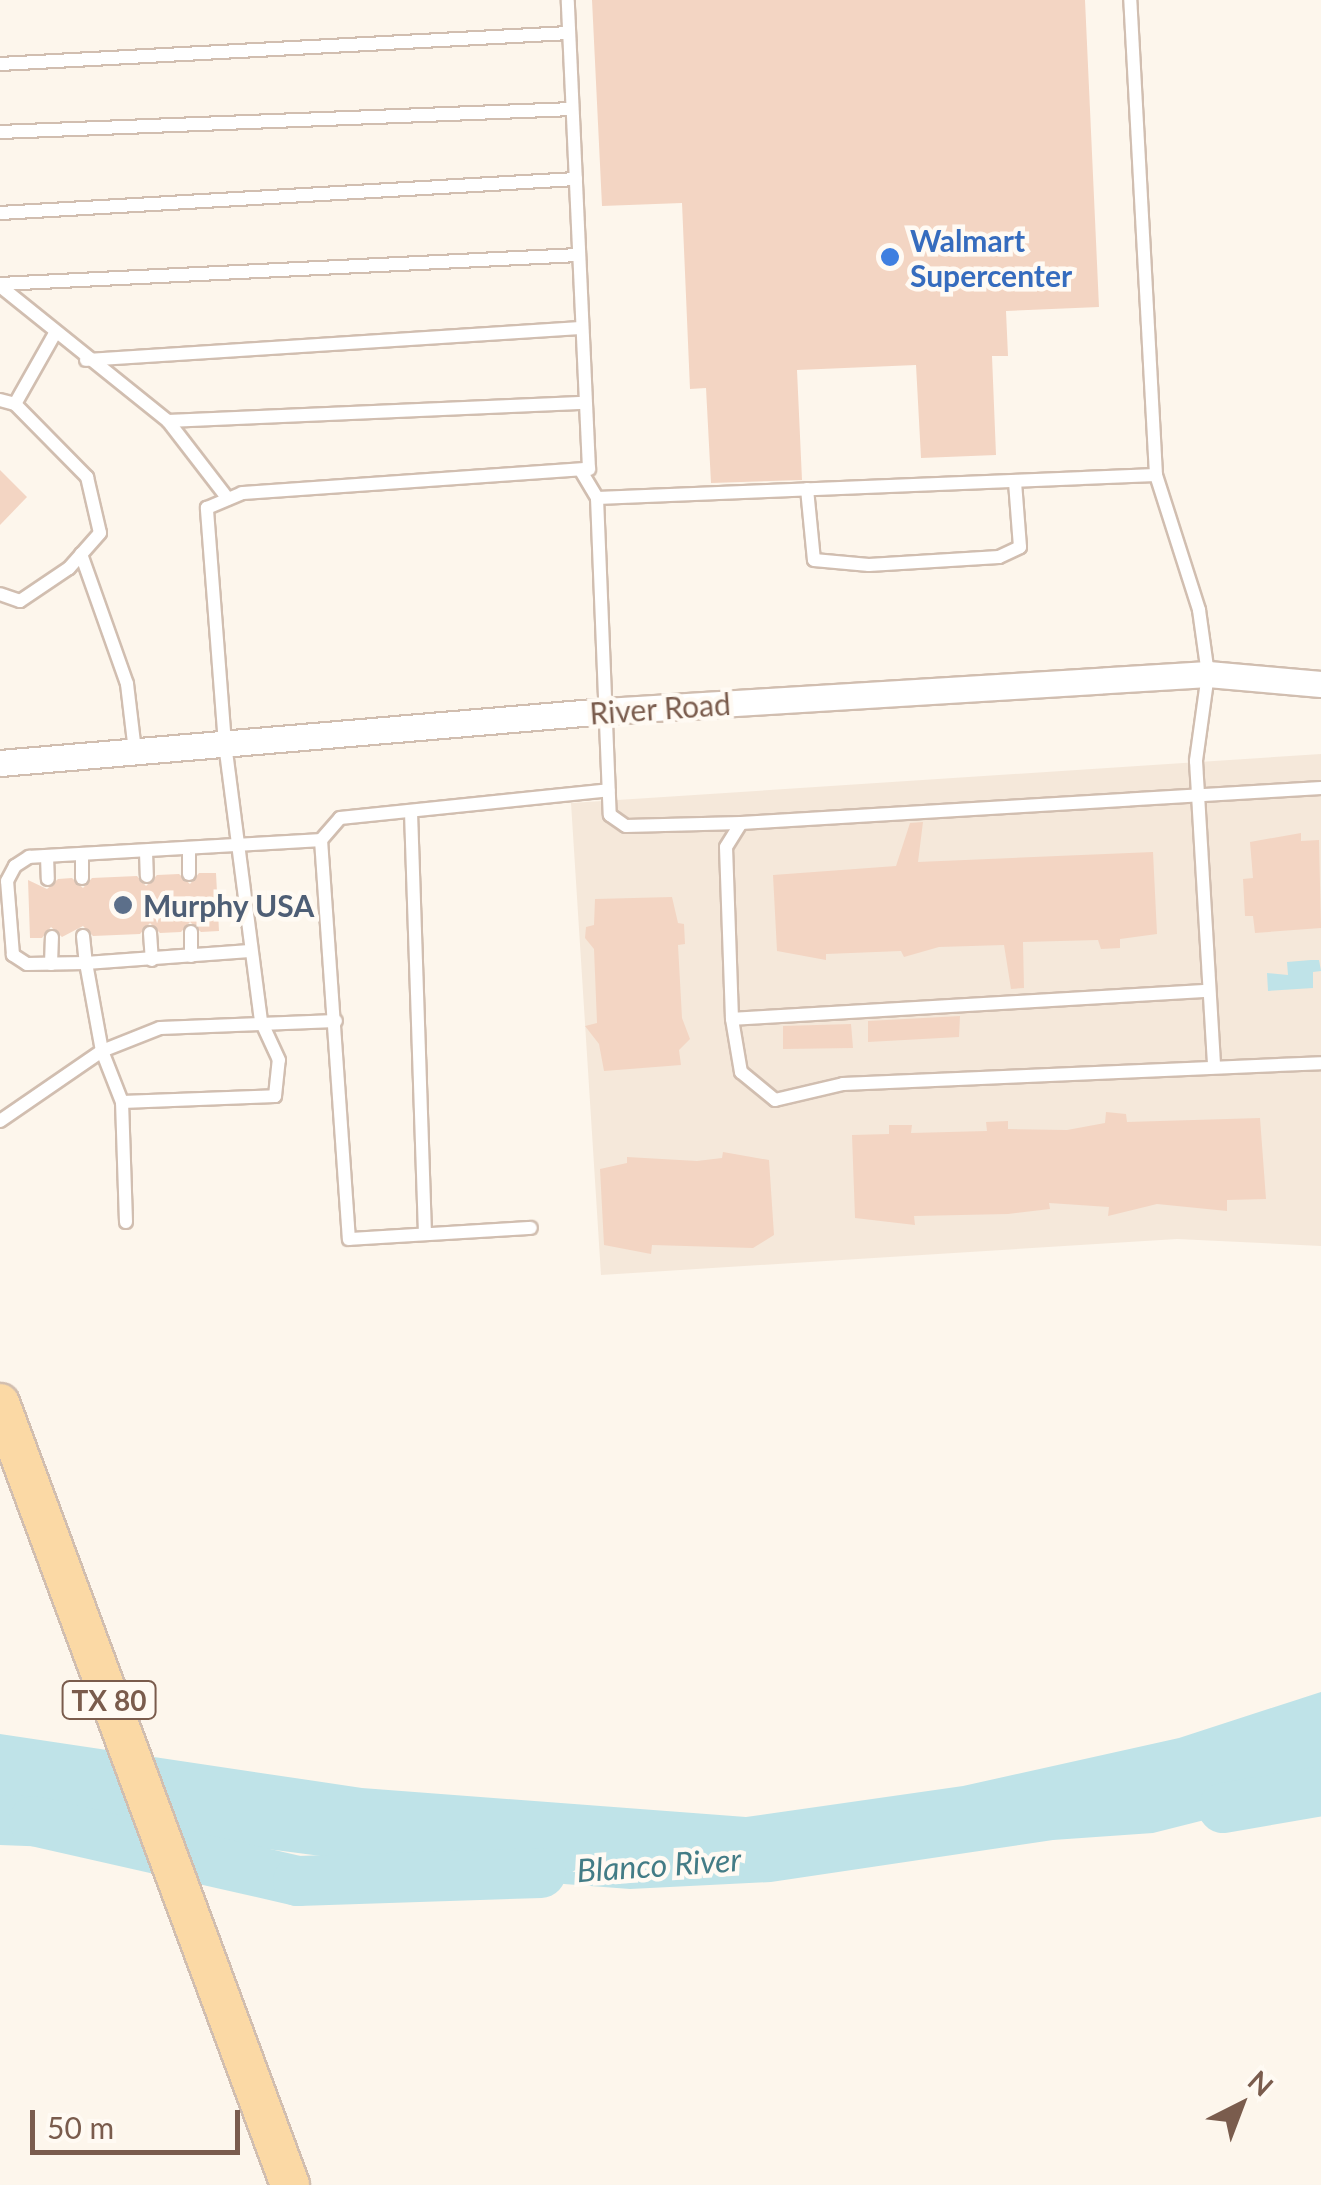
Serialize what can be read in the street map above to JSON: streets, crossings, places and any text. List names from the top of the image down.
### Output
{
  "streets": {
    "main road": ["TX 80"],
    "street": ["River Road"]
  },
  "water": ["Blanco River"],
  "places": ["Walmart Supercenter", "Murphy USA"],
  "scale_bar": "50 m",
  "north": "top right"
}
